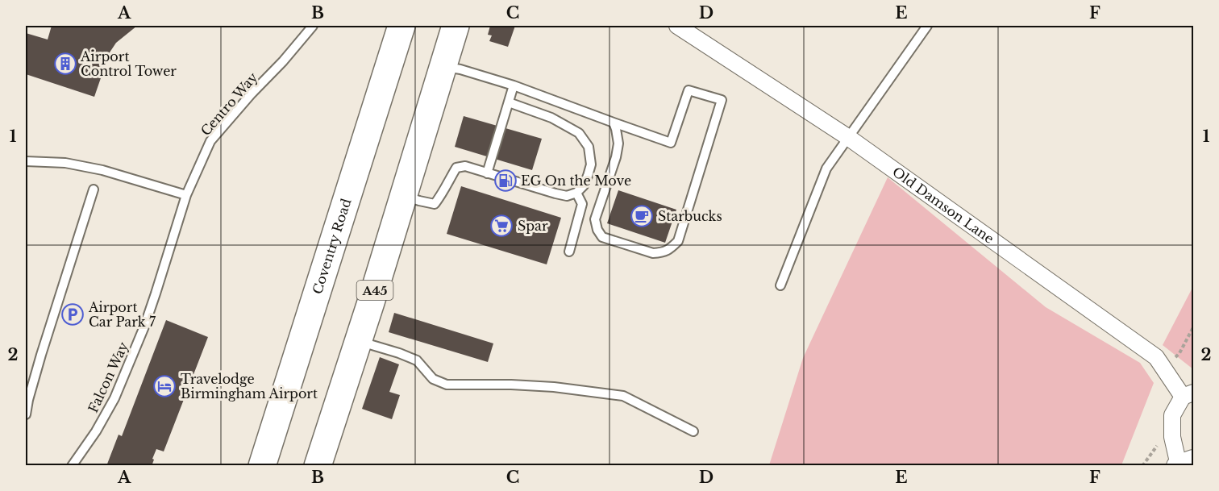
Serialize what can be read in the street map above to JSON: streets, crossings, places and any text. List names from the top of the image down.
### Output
{
  "streets": {
    "highway": ["Coventry Road", "A45"],
    "street": ["Old Damson Lane"],
    "lane": ["Centro Way", "Falcon Way"]
  },
  "crossings": [
    ["Centro Way", "Falcon Way"]
  ],
  "places": {
    "building": ["Airport Control Tower"],
    "fuel station": ["EG On the Move"],
    "cafe": ["Starbucks"],
    "supermarket": ["Spar"],
    "parking": ["Airport Car Park 7"],
    "hotel": ["Travelodge Birmingham Airport"]
  },
  "grid": {
    "columns": [
      "A",
      "B",
      "C",
      "D",
      "E",
      "F"
    ],
    "rows": ["1", "2"]
  }
}
